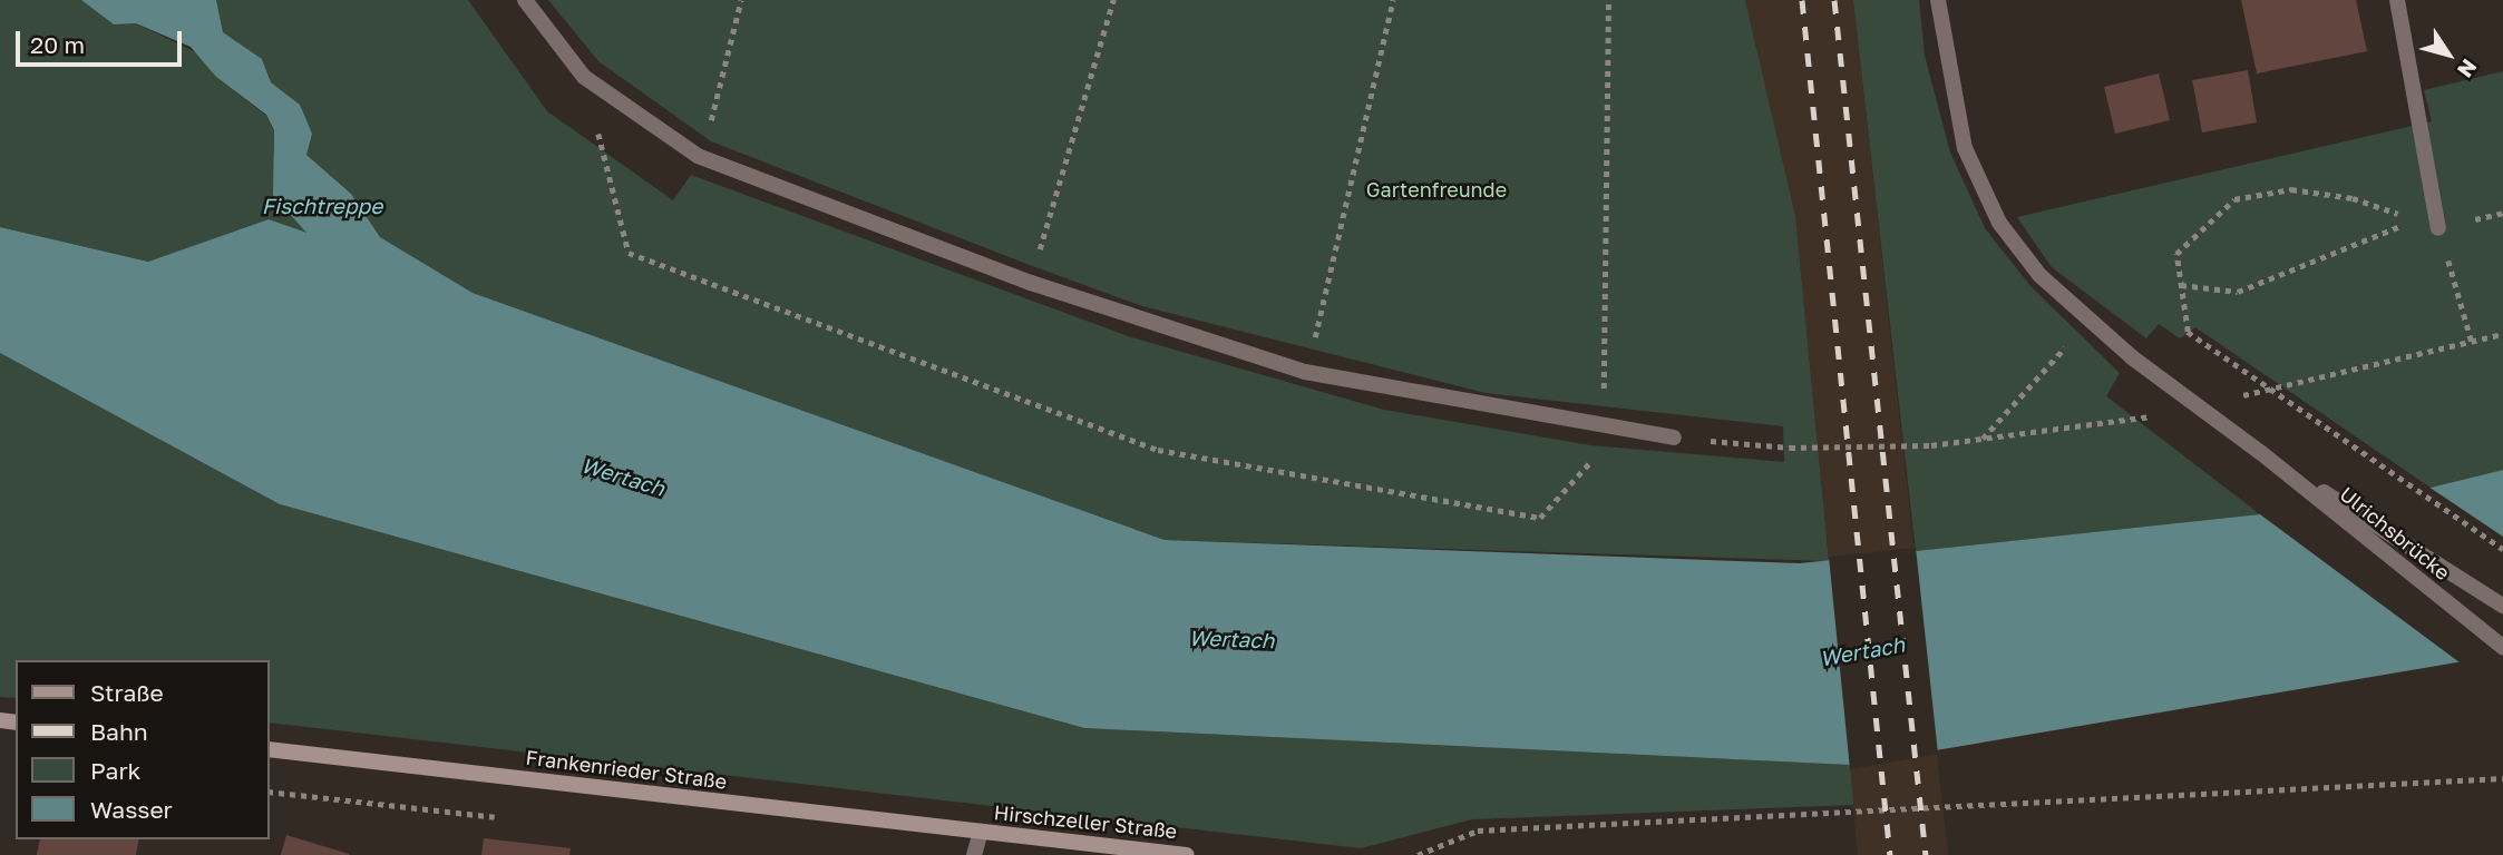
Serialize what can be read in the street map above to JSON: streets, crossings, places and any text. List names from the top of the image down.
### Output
{
  "streets": {
    "street": ["Ulrichsbrücke", "Frankenrieder Straße", "Hirschzeller Straße"]
  },
  "crossings": [
    ["Frankenrieder Straße", "Hirschzeller Straße"]
  ],
  "water": ["Fischtreppe", "Wertach"],
  "parks": ["Gartenfreunde"],
  "legend": [
    "Straße",
    "Bahn",
    "Park",
    "Wasser"
  ],
  "scale_bar": "20 m",
  "north": "bottom right"
}
